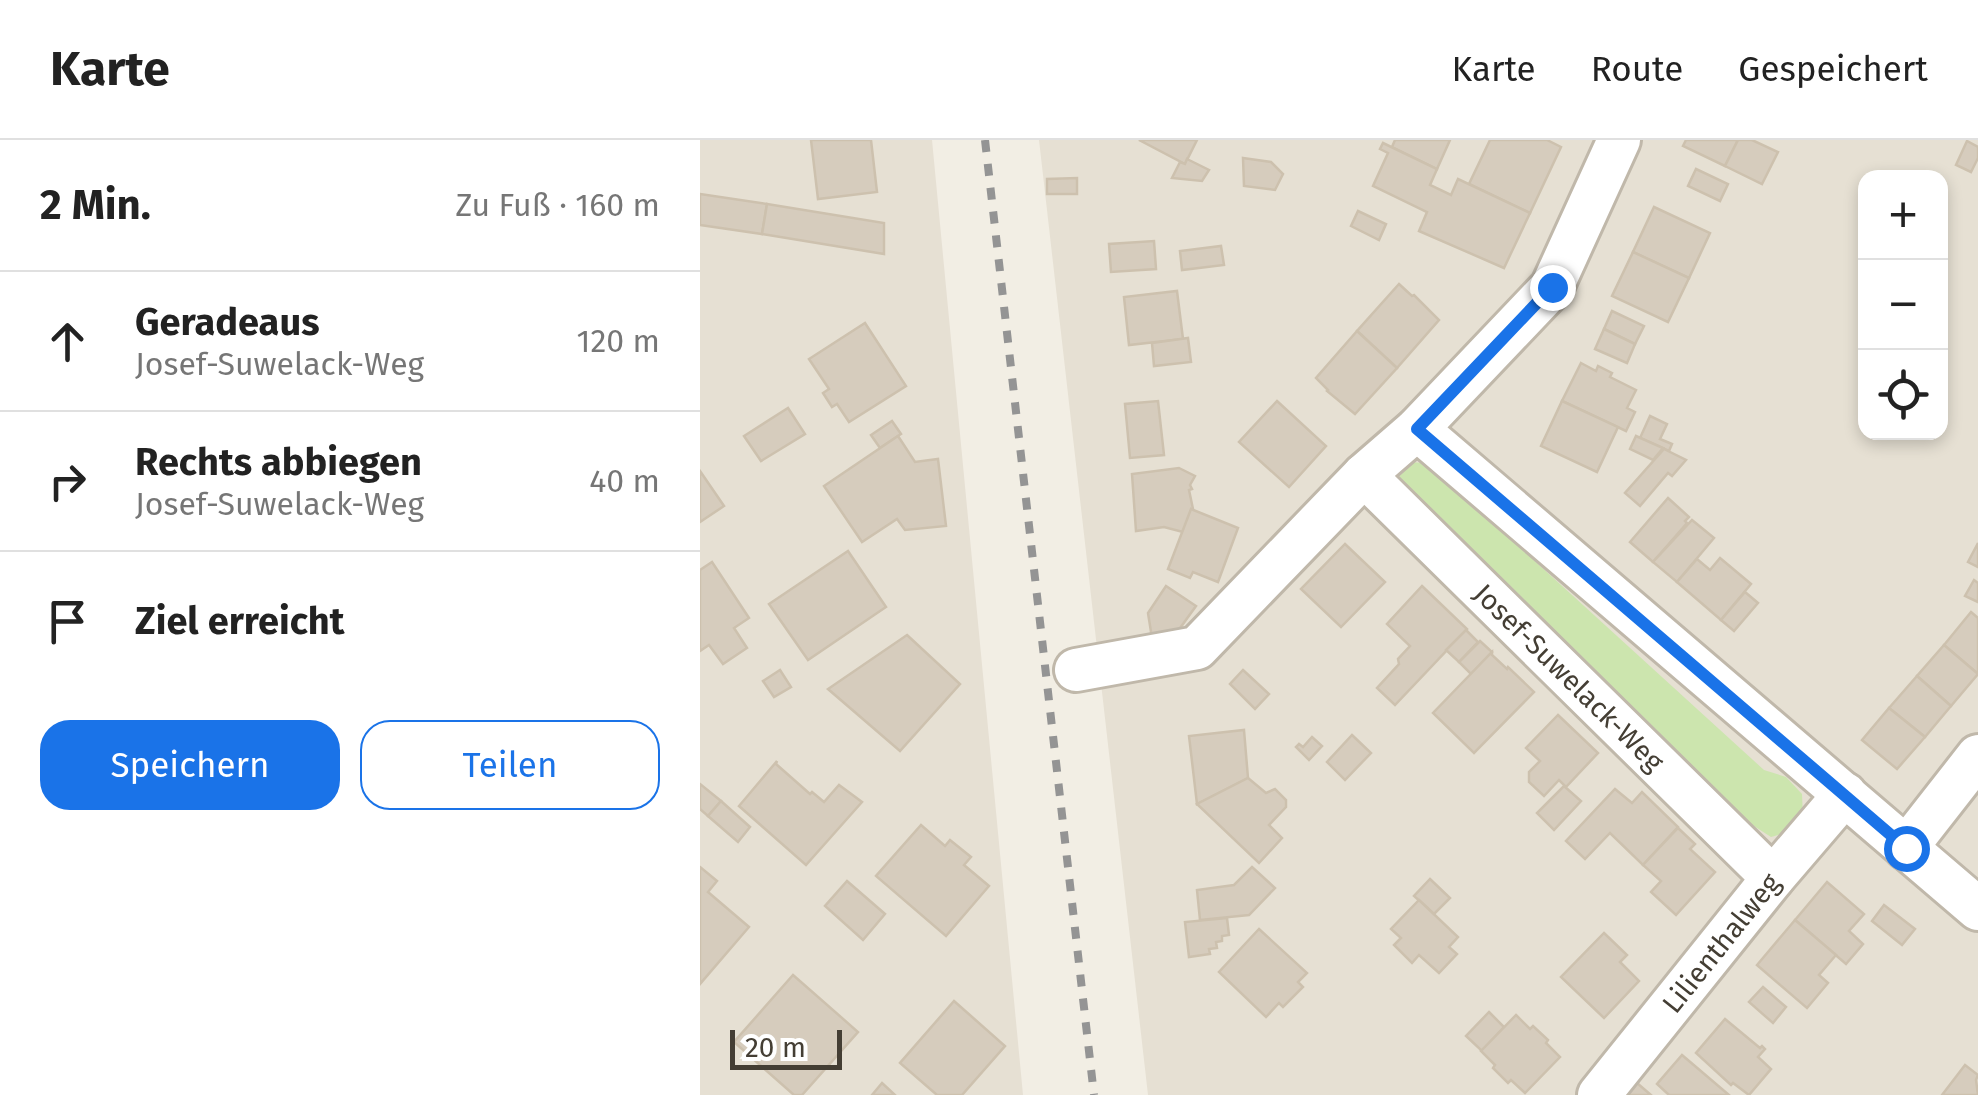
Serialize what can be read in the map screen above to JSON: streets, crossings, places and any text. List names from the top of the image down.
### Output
{
  "streets": {
    "street": ["Josef-Suwelack-Weg", "Lilienthalweg"]
  },
  "crossings": [
    ["Josef-Suwelack-Weg", "Lilienthalweg"]
  ],
  "scale_bar": "20 m",
  "page": {
    "header": "Karte",
    "nav": ["Karte", "Route", "Gespeichert"],
    "heading": ["2 Min.", "Zu Fuß · 160 m"],
    "map_buttons": ["+", "−"],
    "list": [
      ["Geradeaus", "Josef-Suwelack-Weg", "120 m"],
      ["Rechts abbiegen", "Josef-Suwelack-Weg", "40 m"],
      "Ziel erreicht"
    ],
    "buttons": ["Speichern", "Teilen"],
    "scale": "20 m"
  }
}
